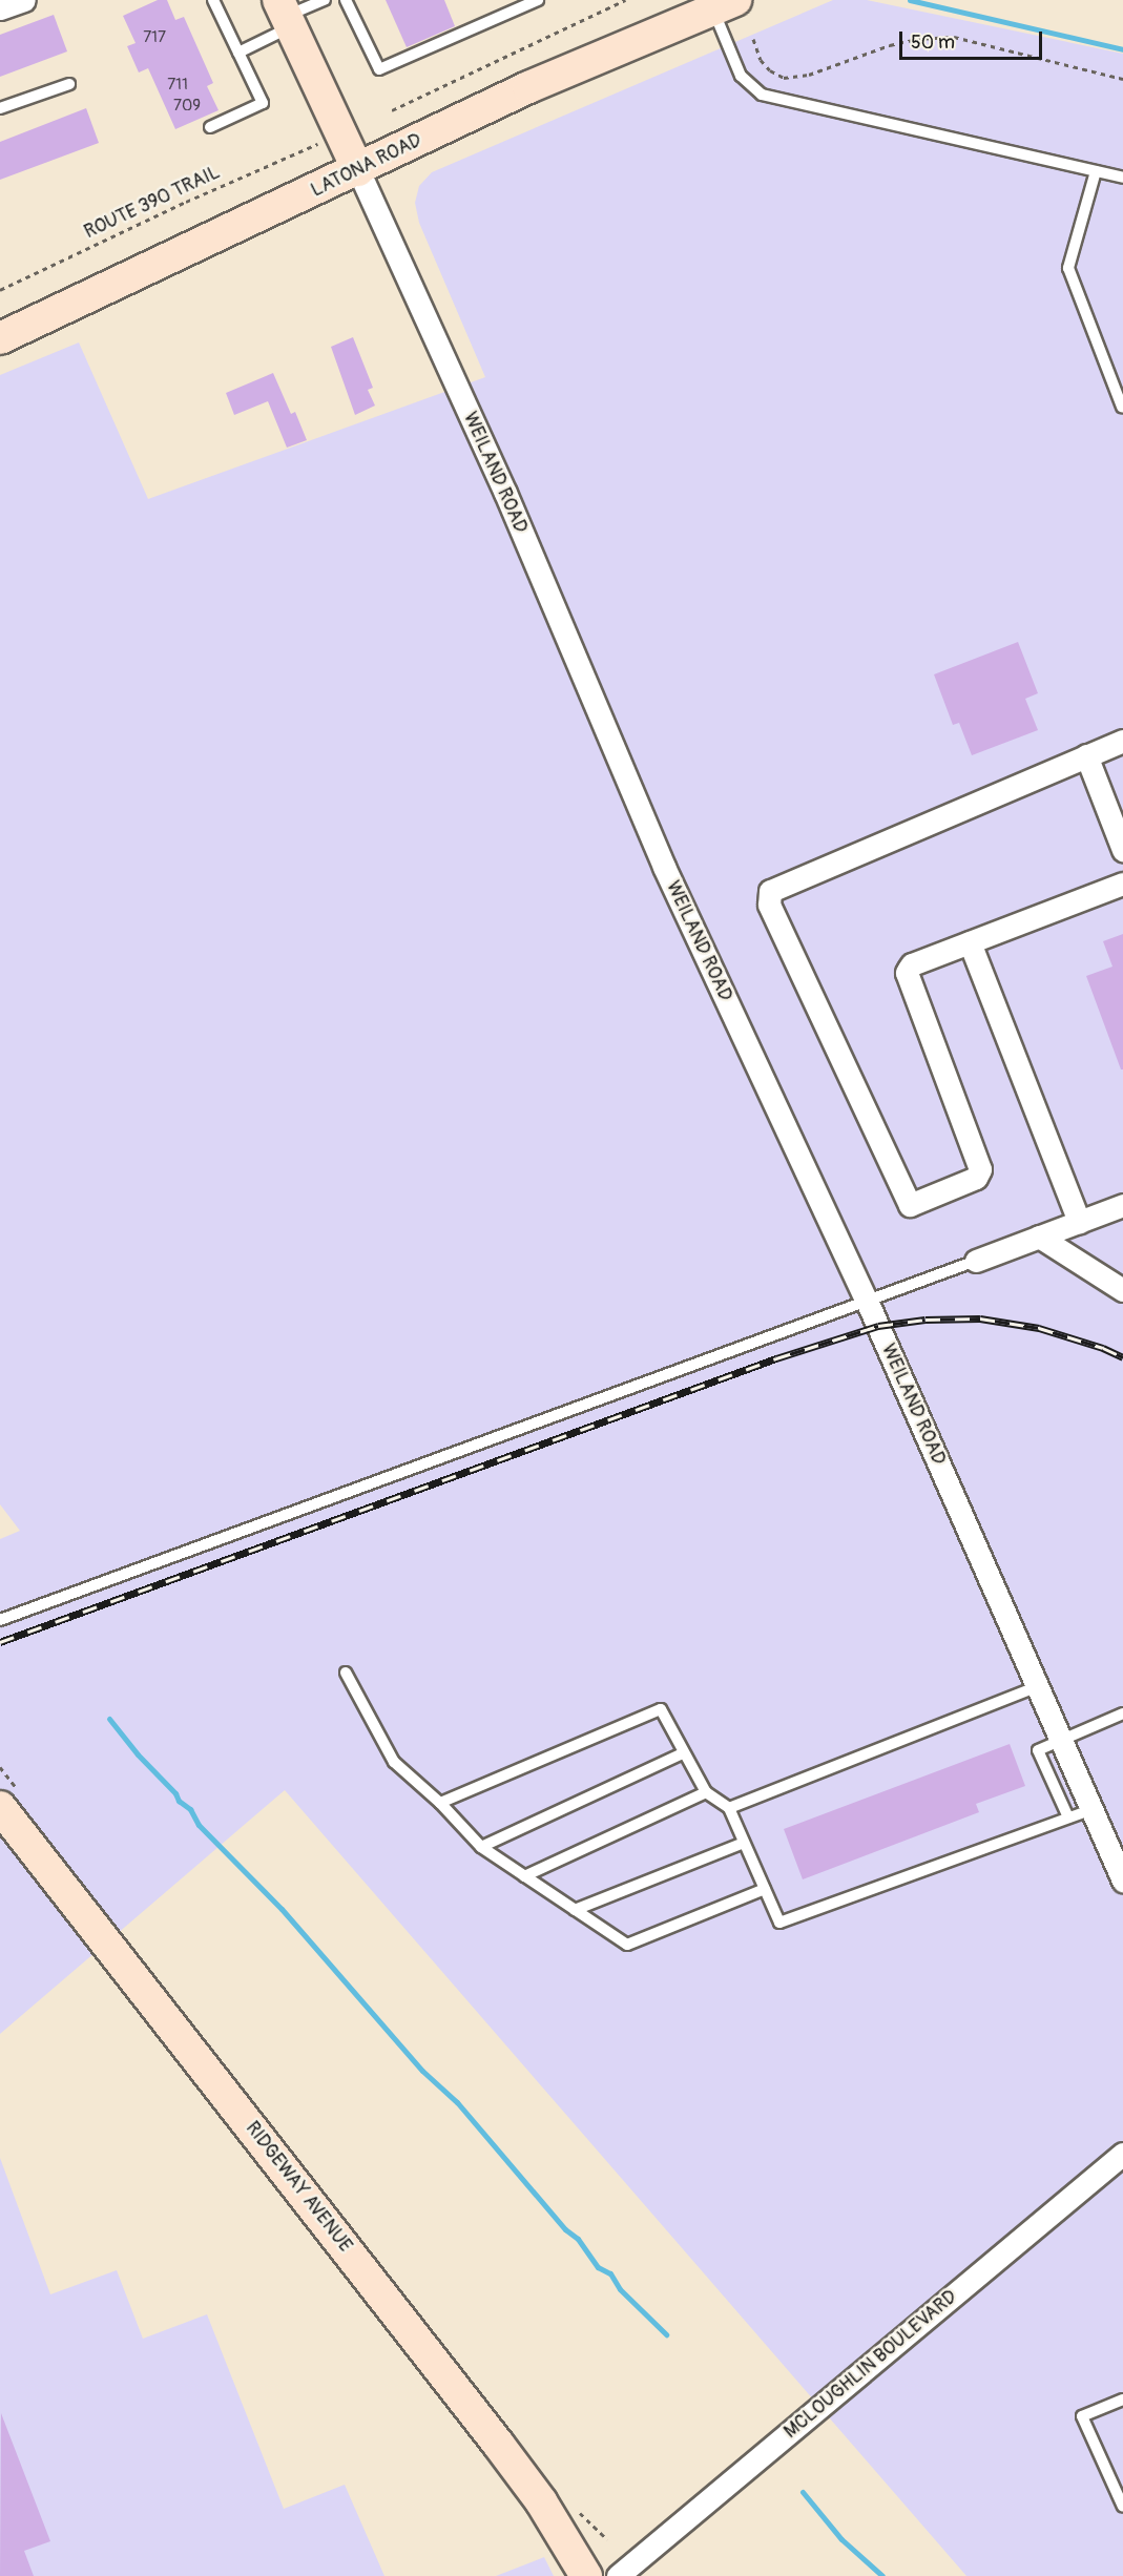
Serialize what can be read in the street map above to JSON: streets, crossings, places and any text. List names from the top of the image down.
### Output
{
  "streets": {
    "main road": ["LATONA ROAD", "WEILAND ROAD", "RIDGEWAY AVENUE"],
    "street": ["MCLOUGHLIN BOULEVARD"],
    "path": ["ROUTE 390 TRAIL"]
  },
  "crossings": [
    ["LATONA ROAD", "WEILAND ROAD"]
  ],
  "house_numbers": ["717", "711", "709"],
  "scale_bar": "50 m"
}
